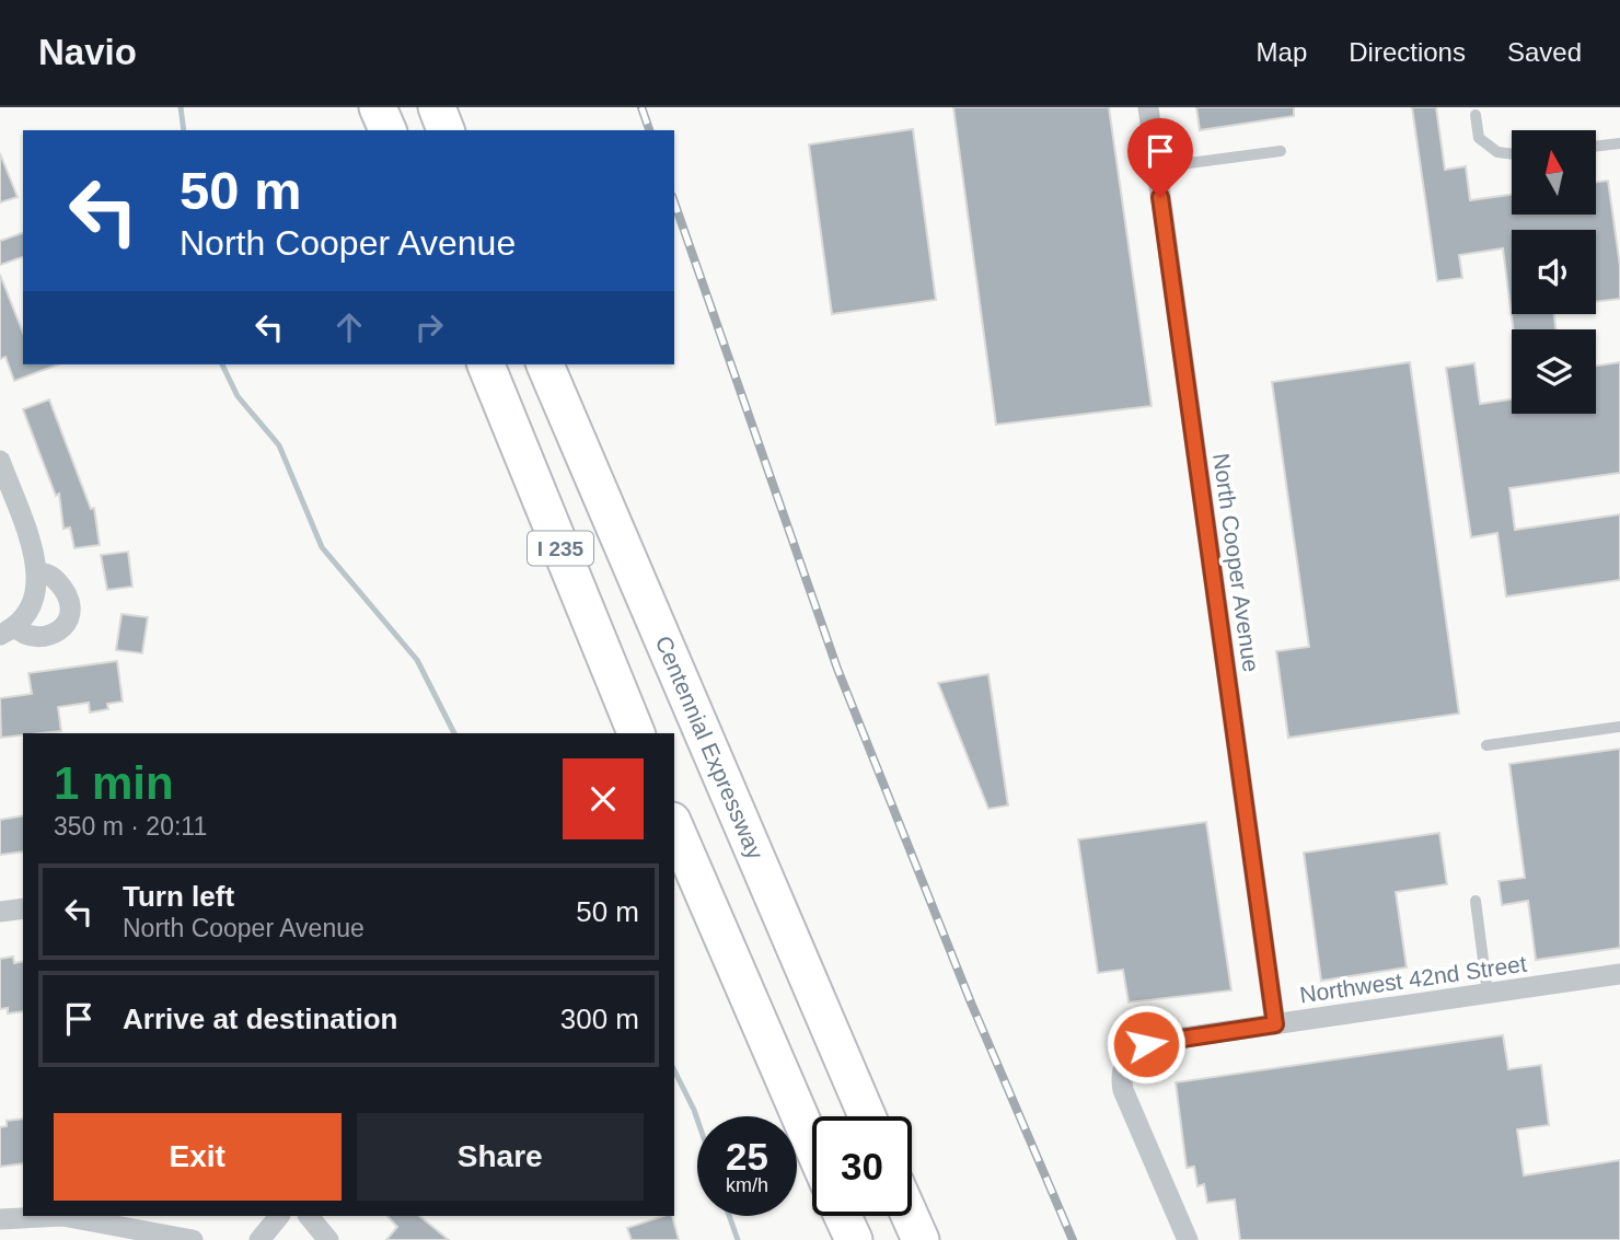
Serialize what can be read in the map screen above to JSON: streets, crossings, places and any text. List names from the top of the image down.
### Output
{
  "streets": {
    "highway": ["I 235", "Centennial Expressway"],
    "street": ["North Cooper Avenue", "Northwest 42nd Street"]
  },
  "crossings": [
    ["North Cooper Avenue", "Northwest 42nd Street"]
  ],
  "north": "top",
  "page": {
    "header": "Navio",
    "nav": ["Map", "Directions", "Saved"],
    "turn": ["50 m", "North Cooper Avenue"],
    "heading": ["1 min", "350 m · 20:11"],
    "list": [
      {
        "name": "Turn left",
        "note": "North Cooper Avenue",
        "value": "50 m"
      },
      {
        "name": "Arrive at destination",
        "value": "300 m"
      }
    ],
    "buttons": ["Exit", "Share"],
    "speed": "25 km/h",
    "limit": "30"
  }
}
